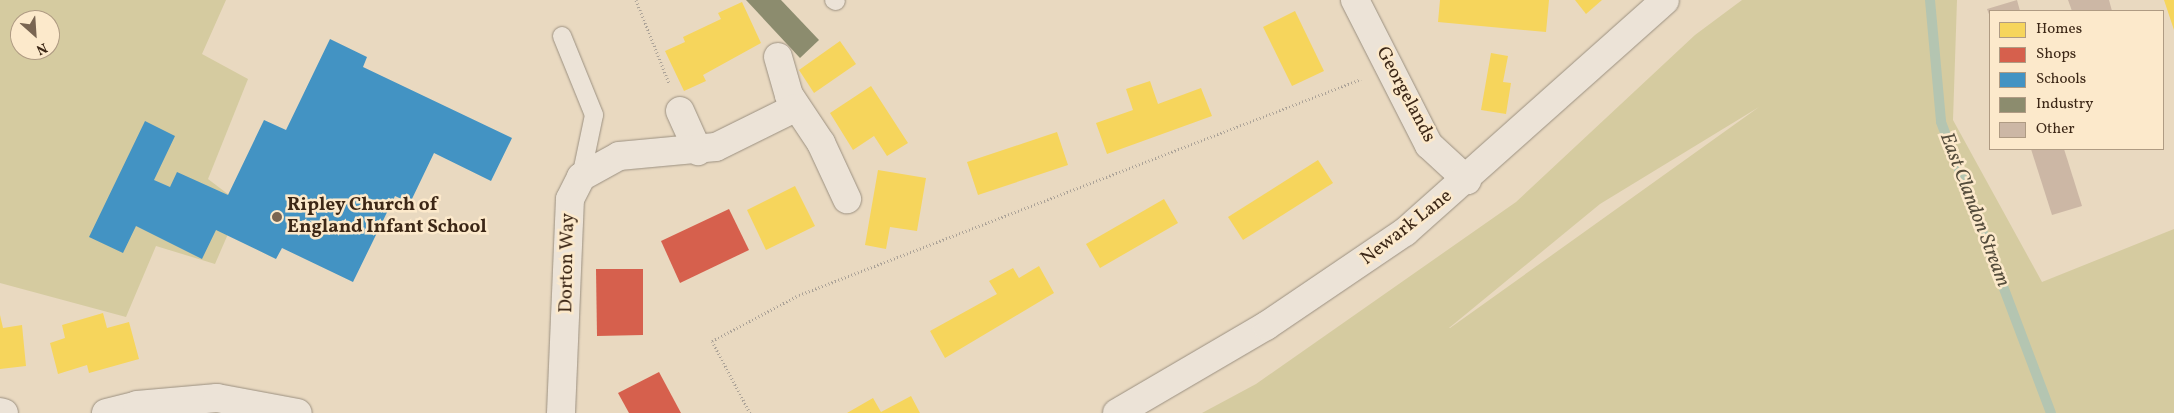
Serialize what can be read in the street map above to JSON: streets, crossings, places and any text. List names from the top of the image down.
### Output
{
  "streets": {
    "street": ["Georgelands", "Newark Lane", "Dorton Way"]
  },
  "crossings": [
    ["Georgelands", "Newark Lane"]
  ],
  "water": ["East Clandon Stream"],
  "places": ["Ripley Church of England Infant School"],
  "legend": [
    "Homes",
    "Shops",
    "Schools",
    "Industry",
    "Other"
  ],
  "north": "bottom right"
}
